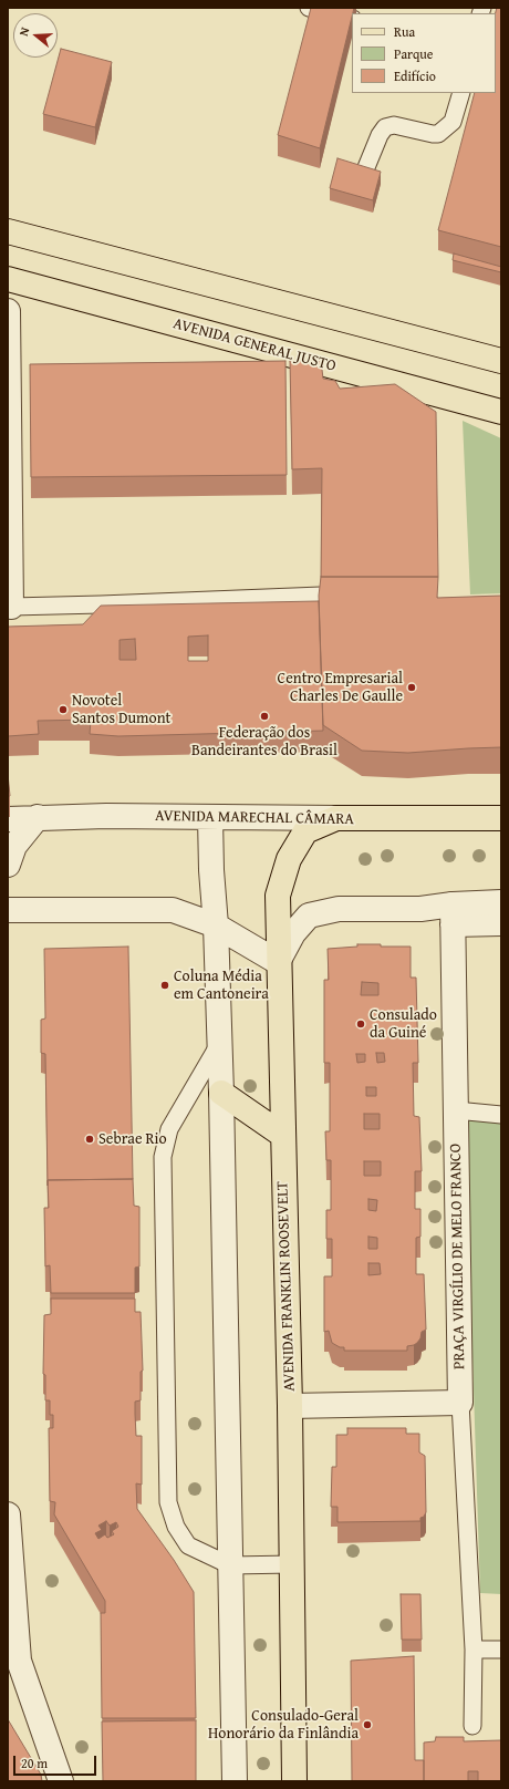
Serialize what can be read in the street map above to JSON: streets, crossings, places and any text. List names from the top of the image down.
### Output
{
  "streets": {
    "main road": ["AVENIDA GENERAL JUSTO", "AVENIDA MARECHAL CÂMARA", "AVENIDA FRANKLIN ROOSEVELT"],
    "street": ["PRAÇA VIRGÍLIO DE MELO FRANCO"]
  },
  "crossings": [
    ["AVENIDA MARECHAL CÂMARA", "AVENIDA FRANKLIN ROOSEVELT"]
  ],
  "places": [
    "Centro Empresarial Charles De Gaulle",
    "Novotel Santos Dumont",
    "Federação dos Bandeirantes do Brasil",
    "Coluna Média em Cantoneira",
    "Consulado da Guiné",
    "Sebrae Rio",
    "Consulado-Geral Honorário da Finlândia"
  ],
  "legend": ["Rua", "Parque", "Edifício"],
  "scale_bar": "20 m",
  "north": "left"
}
